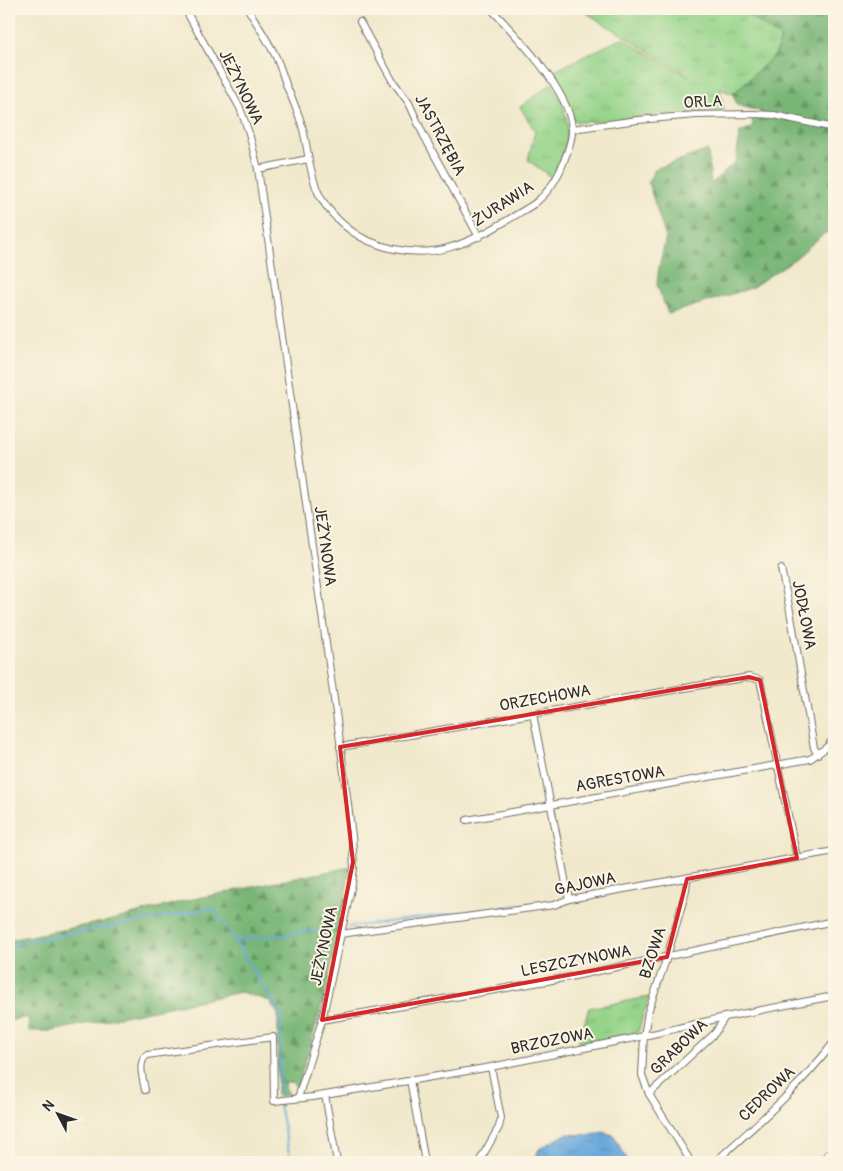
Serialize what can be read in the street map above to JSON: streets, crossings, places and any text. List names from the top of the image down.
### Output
{
  "streets": {
    "street": [
      "JEŻYNOWA",
      "ORLA",
      "JASTRZĘBIA",
      "ŻURAWIA",
      "JODŁOWA",
      "ORZECHOWA",
      "AGRESTOWA",
      "GAJOWA",
      "BZOWA",
      "LESZCZYNOWA",
      "BRZOZOWA",
      "GRABOWA",
      "CEDROWA"
    ]
  },
  "crossings": [
    ["JEŻYNOWA", "ORZECHOWA"],
    ["JEŻYNOWA", "GAJOWA"],
    ["JEŻYNOWA", "LESZCZYNOWA"],
    ["JEŻYNOWA", "BRZOZOWA"],
    ["ORLA", "ŻURAWIA"],
    ["JASTRZĘBIA", "ŻURAWIA"],
    ["JODŁOWA", "AGRESTOWA"],
    ["ORZECHOWA", "AGRESTOWA"],
    ["GAJOWA", "BZOWA"],
    ["BZOWA", "LESZCZYNOWA"],
    ["BZOWA", "BRZOZOWA"],
    ["BZOWA", "GRABOWA"],
    ["BRZOZOWA", "GRABOWA"]
  ],
  "north": "top left"
}
